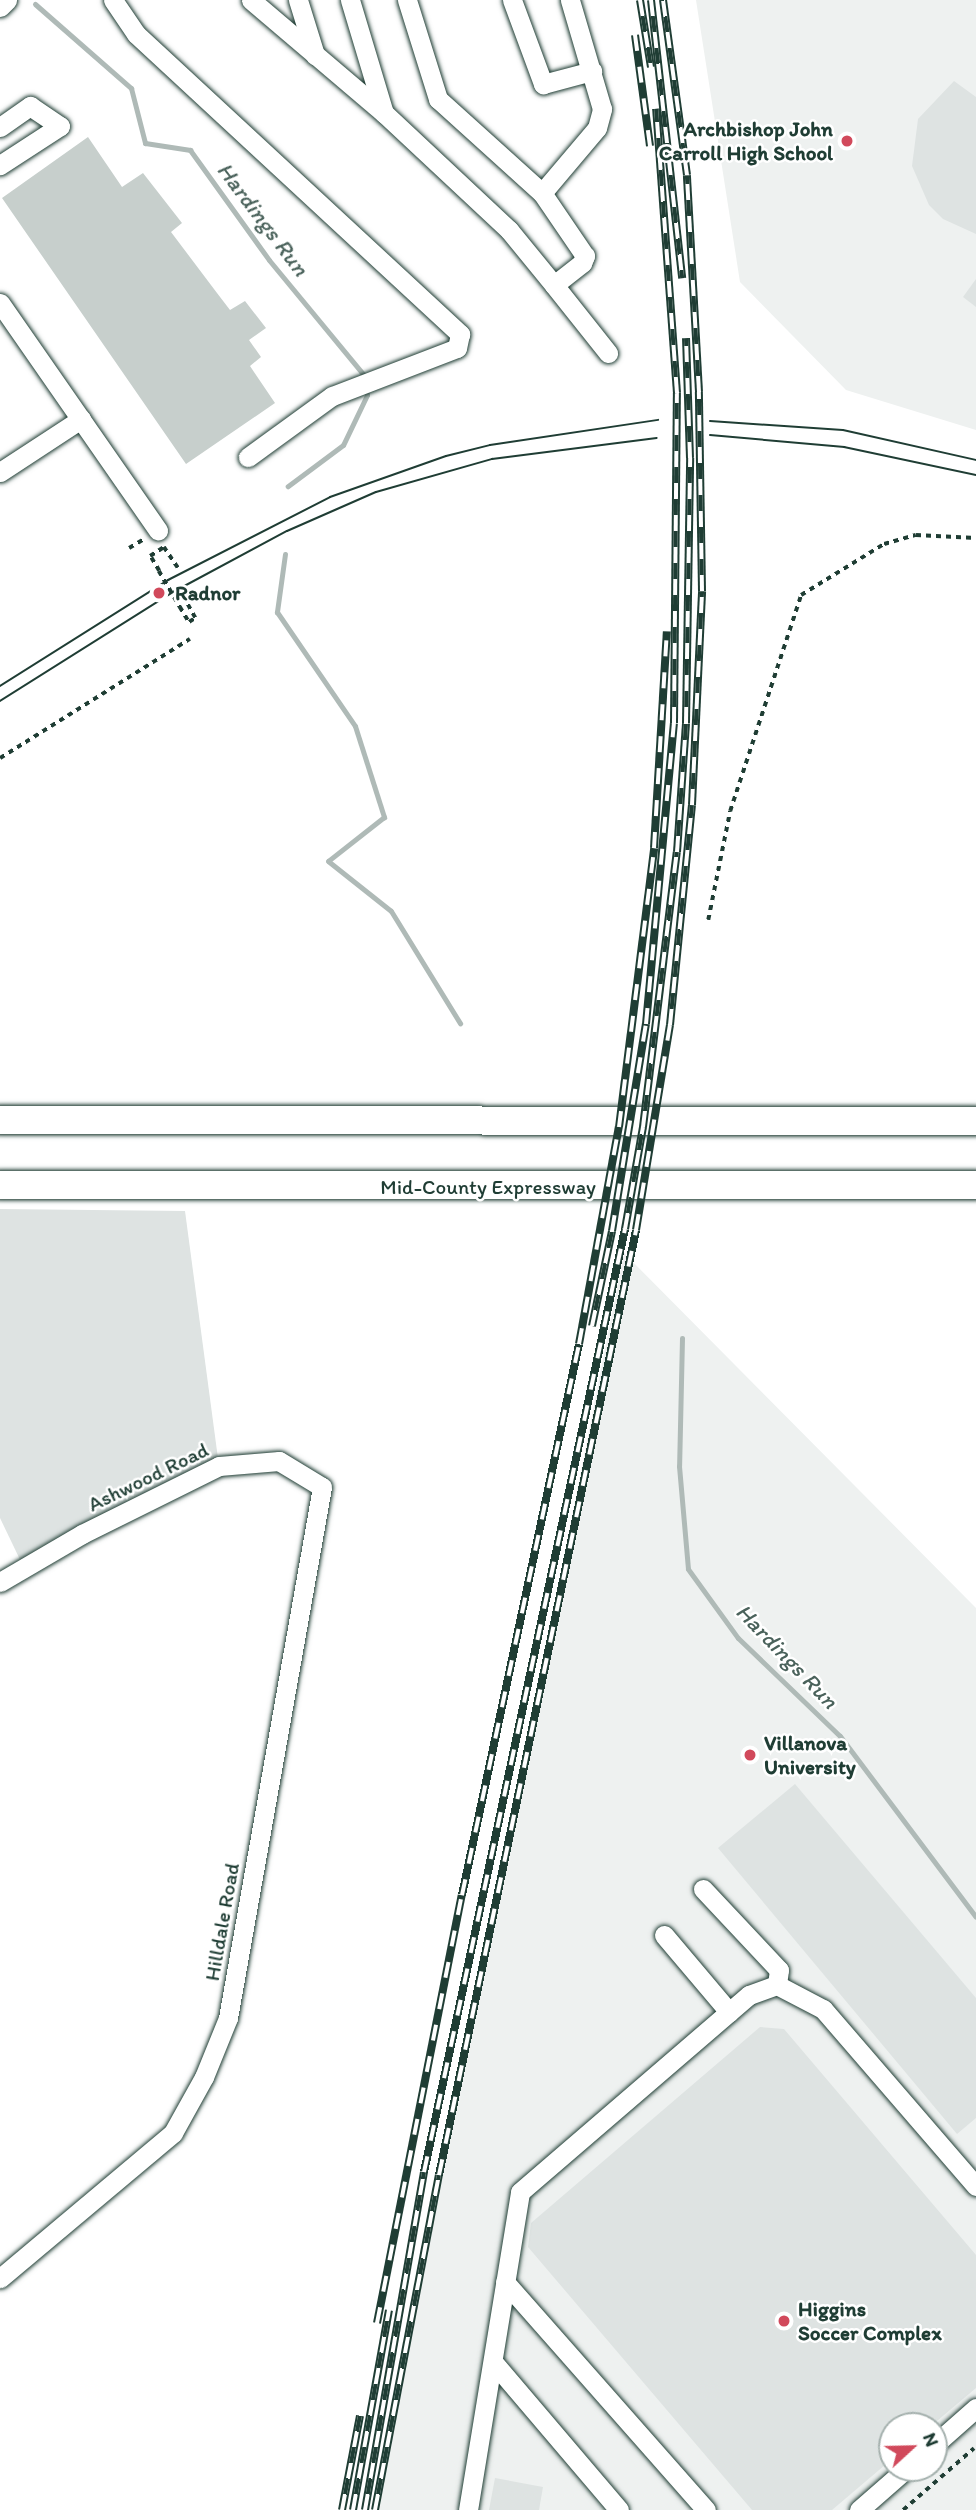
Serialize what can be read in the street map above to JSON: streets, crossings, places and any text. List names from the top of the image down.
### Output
{
  "streets": {
    "highway": ["Mid-County Expressway"],
    "street": ["Ashwood Road", "Hilldale Road"]
  },
  "crossings": [
    ["Ashwood Road", "Hilldale Road"]
  ],
  "water": ["Hardings Run"],
  "places": [
    "Archbishop John Carroll High School",
    "Radnor",
    "Villanova University",
    "Higgins Soccer Complex"
  ],
  "north": "right"
}
